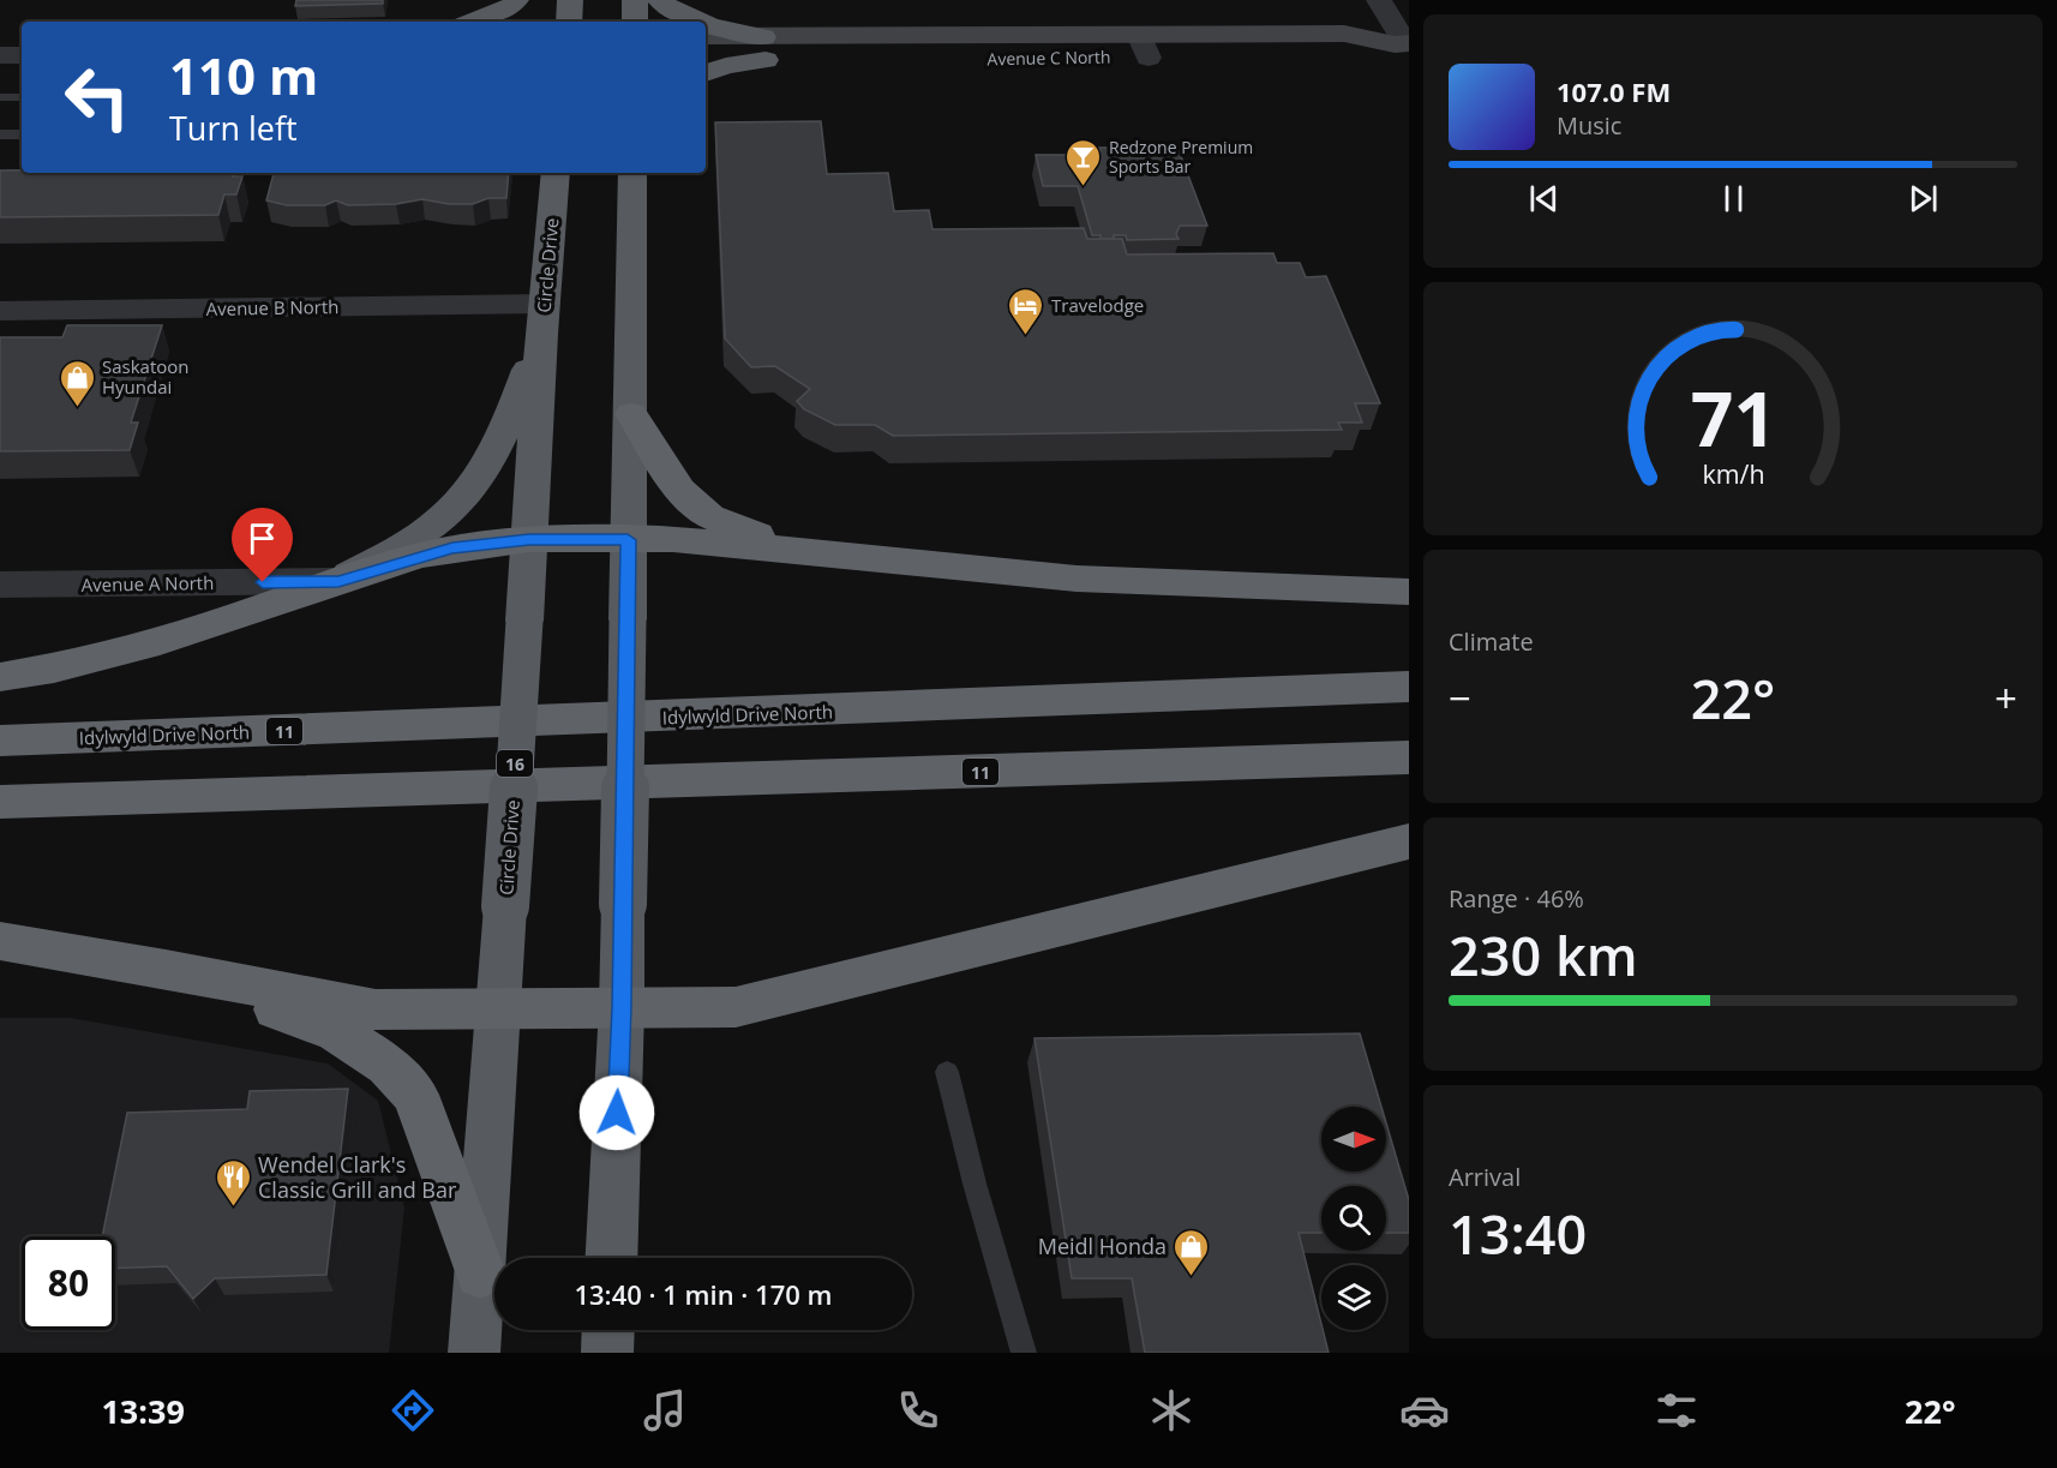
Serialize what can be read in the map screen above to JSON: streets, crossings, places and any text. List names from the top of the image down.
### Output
{
  "streets": {
    "highway": [
      "Circle Drive",
      "Idylwyld Drive North",
      "11",
      "16"
    ],
    "main road": ["Avenue C North"],
    "street": ["Avenue B North", "Avenue A North"]
  },
  "crossings": [
    ["Circle Drive", "Avenue B North"]
  ],
  "places": {
    "bar": ["Redzone Premium Sports Bar"],
    "hotel": ["Travelodge"],
    "shop": ["Saskatoon Hyundai", "Meidl Honda"],
    "restaurant": ["Wendel Clark's Classic Grill and Bar"]
  },
  "north": "right",
  "page": {
    "turn": ["110 m", "Turn left"],
    "song": ["107.0 FM", "Music"],
    "tile": [
      "Climate",
      ["Range · 46%", "230 km"],
      ["Arrival", "13:40"]
    ],
    "heat": ["−", "22°", "+"],
    "limit": "80",
    "trip": "13:40 · 1 min · 170 m",
    "tabs": ["13:39", "22°"],
    "gauge": ["71", "km/h"]
  }
}
